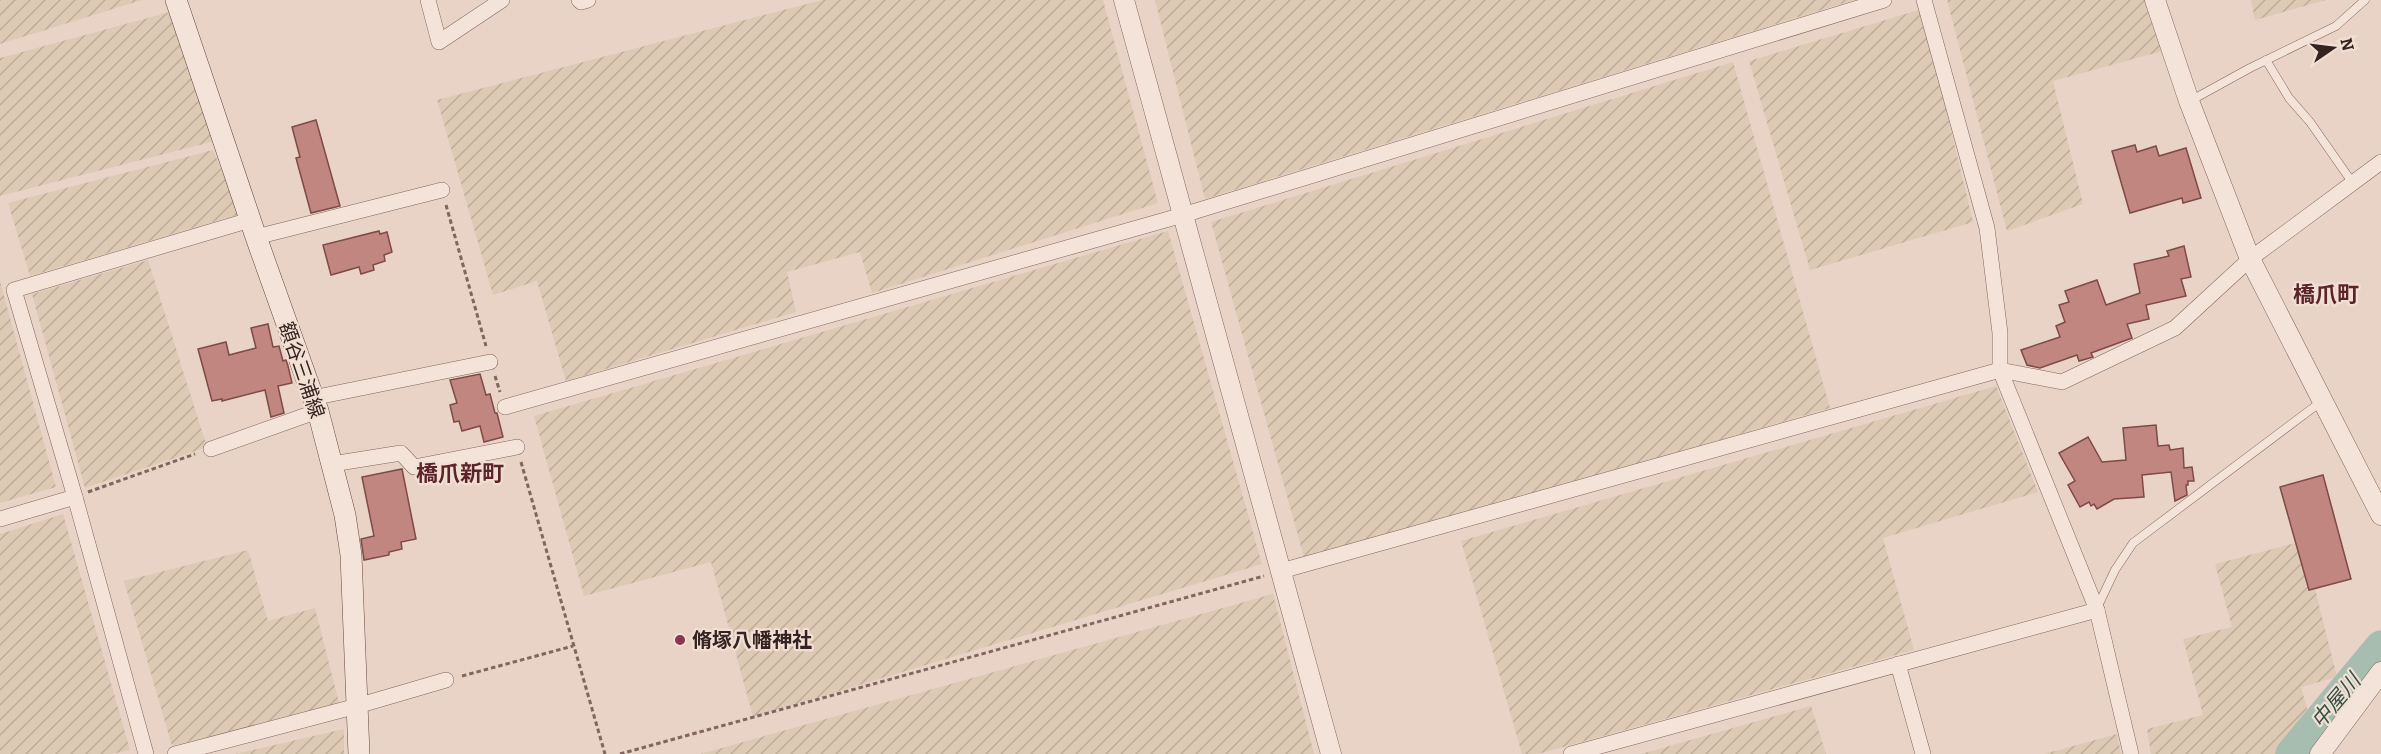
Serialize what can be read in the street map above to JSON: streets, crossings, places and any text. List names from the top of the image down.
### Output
{
  "streets": {
    "main road": ["額谷三浦線"]
  },
  "districts": ["橋爪町", "橋爪新町"],
  "water": ["中屋川"],
  "places": ["脩塚八幡神社"],
  "north": "right"
}
